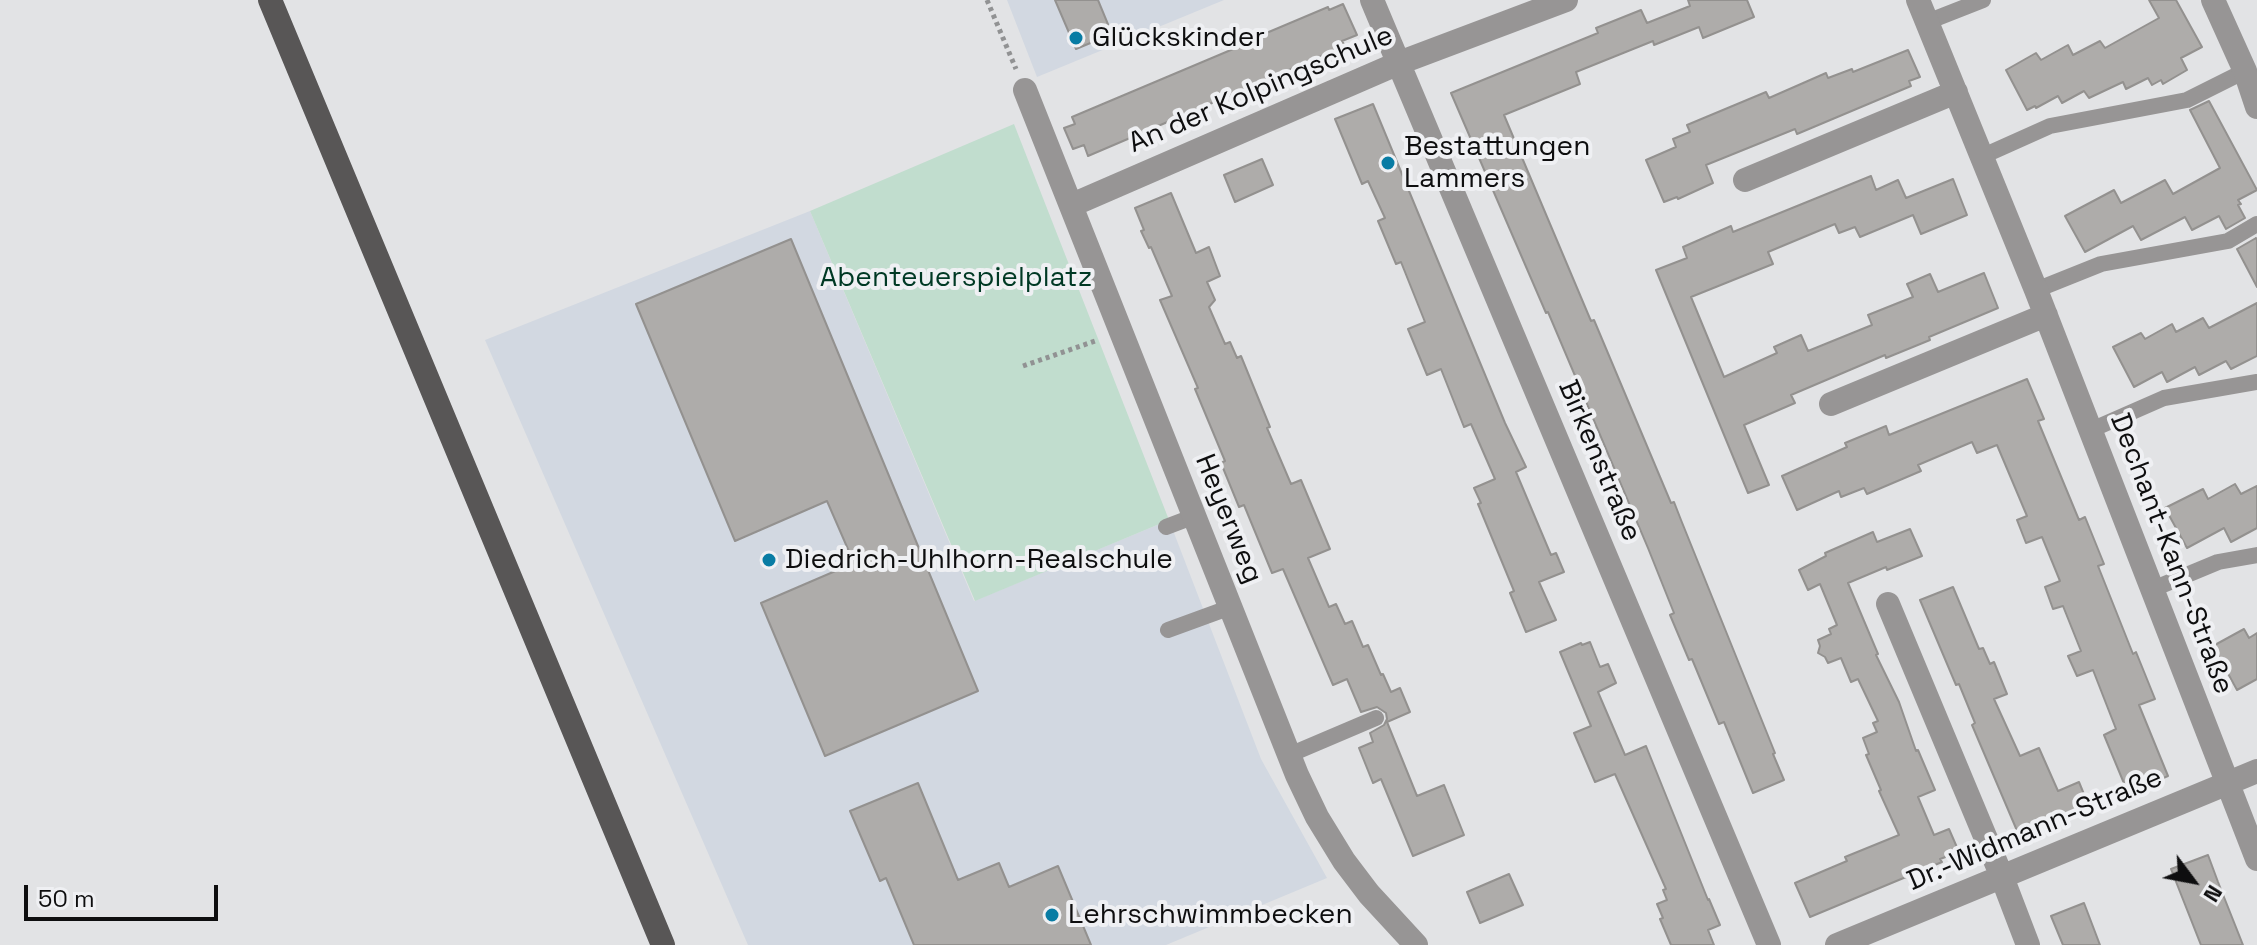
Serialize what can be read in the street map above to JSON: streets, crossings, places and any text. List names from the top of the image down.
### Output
{
  "streets": {
    "street": [
      "An der Kolpingschule",
      "Birkenstraße",
      "Heyerweg",
      "Dechant-Kann-Straße",
      "Dr.-Widmann-Straße"
    ]
  },
  "crossings": [
    ["An der Kolpingschule", "Birkenstraße"],
    ["An der Kolpingschule", "Heyerweg"],
    ["Dechant-Kann-Straße", "Dr.-Widmann-Straße"]
  ],
  "parks": ["Abenteuerspielplatz"],
  "places": [
    "Glückskinder",
    "Bestattungen Lammers",
    "Diedrich-Uhlhorn-Realschule",
    "Lehrschwimmbecken"
  ],
  "scale_bar": "50 m",
  "north": "bottom right"
}
